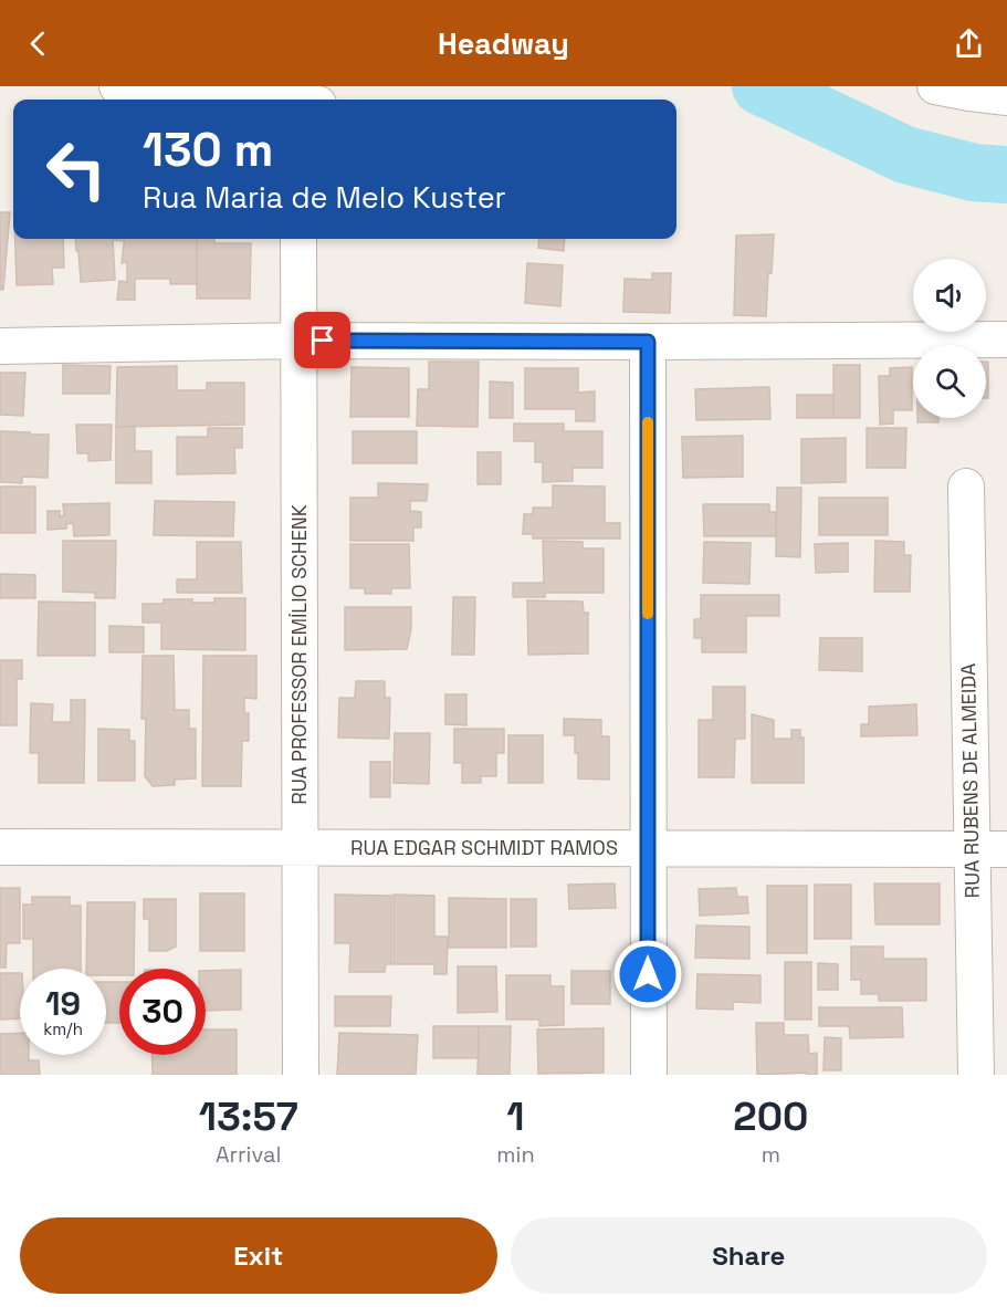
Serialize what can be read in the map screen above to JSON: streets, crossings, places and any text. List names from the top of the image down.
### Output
{
  "streets": {
    "street": ["RUA PROFESSOR EMÍLIO SCHENK", "RUA RUBENS DE ALMEIDA", "RUA EDGAR SCHMIDT RAMOS"]
  },
  "crossings": [
    ["RUA PROFESSOR EMÍLIO SCHENK", "RUA EDGAR SCHMIDT RAMOS"],
    ["RUA RUBENS DE ALMEIDA", "RUA EDGAR SCHMIDT RAMOS"]
  ],
  "page": {
    "header": "Headway",
    "turn": ["130 m", "Rua Maria de Melo Kuster"],
    "speed": "19 km/h",
    "limit": "30",
    "eta": [
      "13:57",
      "Arrival",
      "1",
      "min",
      "200",
      "m"
    ],
    "buttons": ["Exit", "Share"]
  }
}
